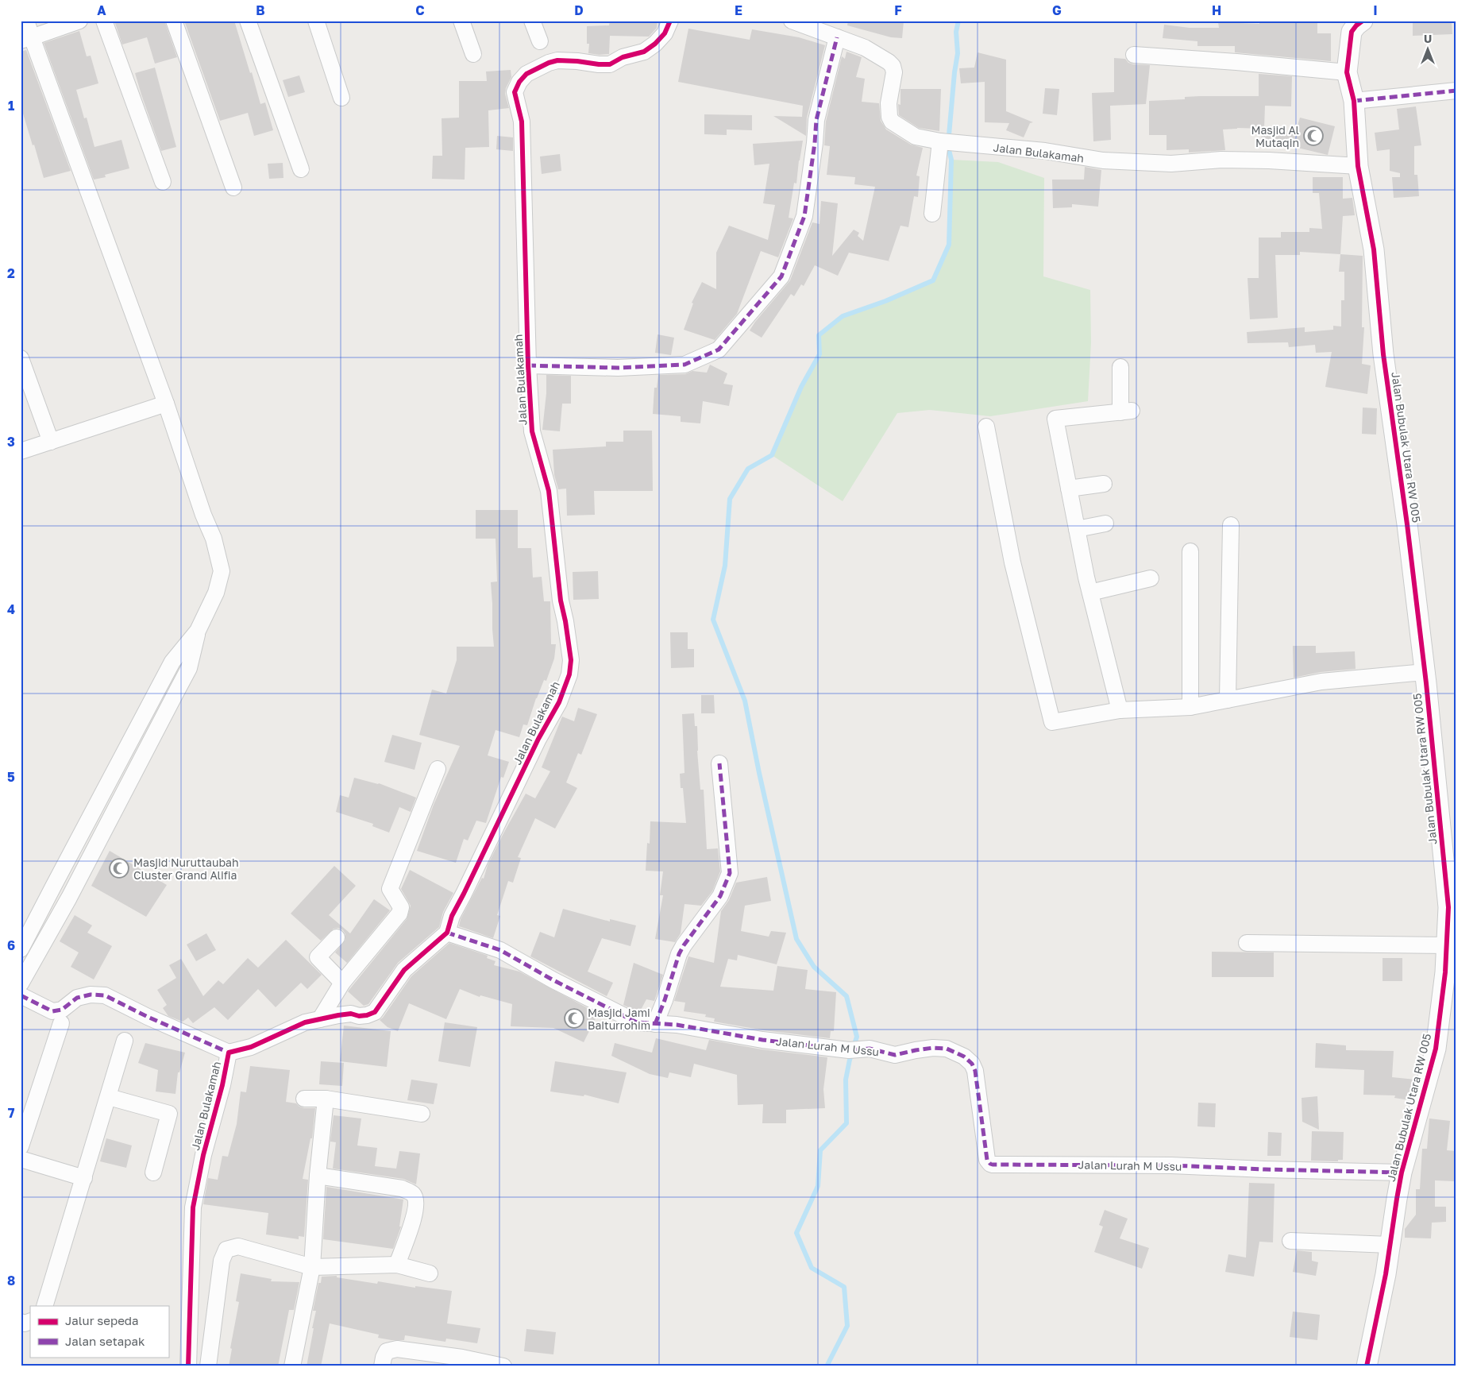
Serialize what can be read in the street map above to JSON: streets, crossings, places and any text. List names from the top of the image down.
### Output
{
  "streets": {
    "street": ["Jalan Bulakamah", "Jalan Bubulak Utara RW 005", "Jalan Lurah M Ussu"]
  },
  "crossings": [
    ["Jalan Bulakamah", "Jalan Bubulak Utara RW 005"],
    ["Jalan Bulakamah", "Jalan Lurah M Ussu"],
    ["Jalan Bubulak Utara RW 005", "Jalan Lurah M Ussu"]
  ],
  "places": {
    "mosque": ["Masjid Al Mutaqin", "Masjid Nuruttaubah Cluster Grand Alifia", "Masjid Jami Baiturrohim"]
  },
  "legend": ["Jalur sepeda", "Jalan setapak"],
  "north": "top",
  "grid": {
    "columns": [
      "A",
      "B",
      "C",
      "D",
      "E",
      "F",
      "G",
      "H",
      "I"
    ],
    "rows": [
      "1",
      "2",
      "3",
      "4",
      "5",
      "6",
      "7",
      "8"
    ]
  }
}
